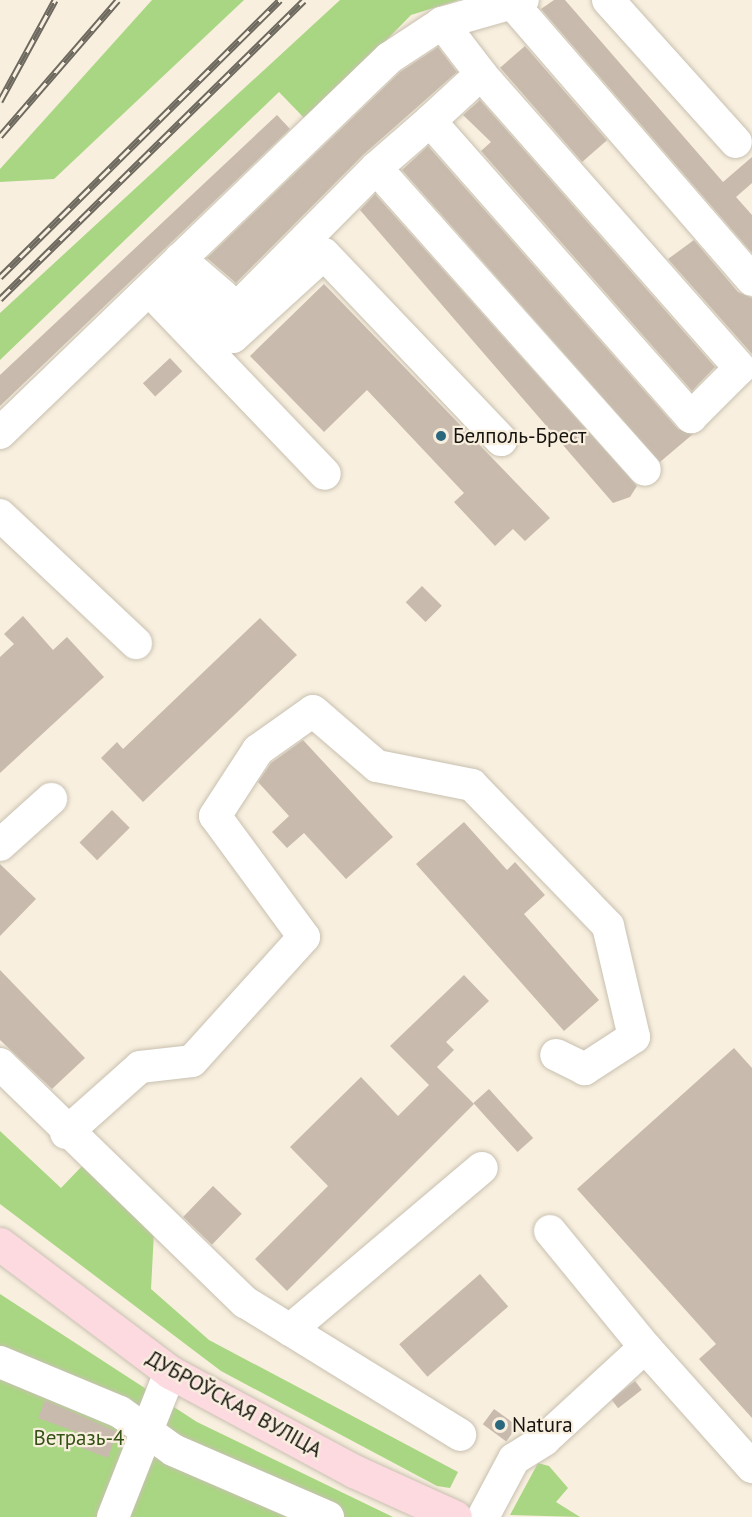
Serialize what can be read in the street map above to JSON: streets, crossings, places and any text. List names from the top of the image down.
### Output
{
  "streets": {
    "main road": ["ДУБРОЎСКАЯ ВУЛІЦА"]
  },
  "parks": ["Ветразь-4"],
  "places": ["Белполь-Брест", "Natura"]
}
